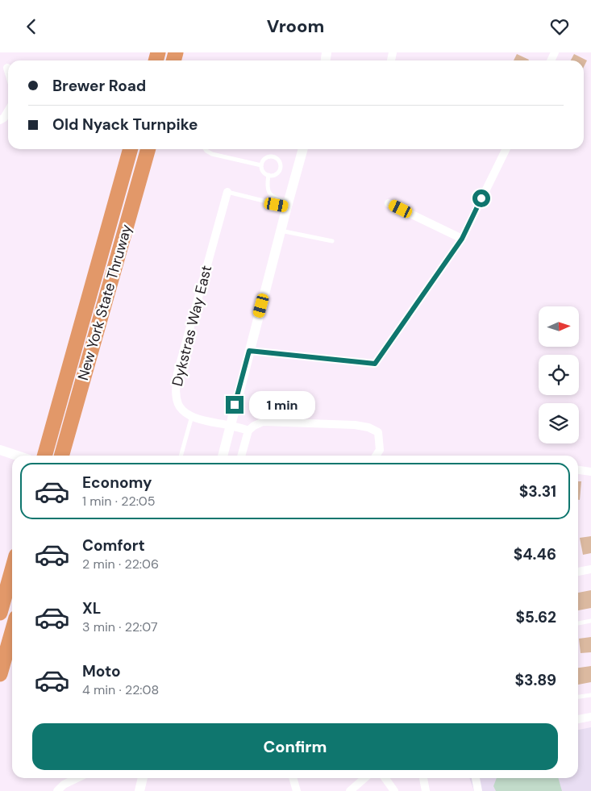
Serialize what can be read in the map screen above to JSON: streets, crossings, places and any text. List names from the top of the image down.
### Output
{
  "streets": {
    "highway": ["New York State Thruway"],
    "street": ["Dykstras Way East"]
  },
  "north": "right",
  "page": {
    "header": "Vroom",
    "banner": ["Brewer Road", "Old Nyack Turnpike"],
    "bubble": "1 min",
    "list": [
      {
        "name": "Economy",
        "note": "1 min · 22:05",
        "value": "$3.31"
      },
      {
        "name": "Comfort",
        "note": "2 min · 22:06",
        "value": "$4.46"
      },
      {
        "name": "XL",
        "note": "3 min · 22:07",
        "value": "$5.62"
      },
      {
        "name": "Moto",
        "note": "4 min · 22:08",
        "value": "$3.89"
      }
    ],
    "buttons": "Confirm"
  }
}
